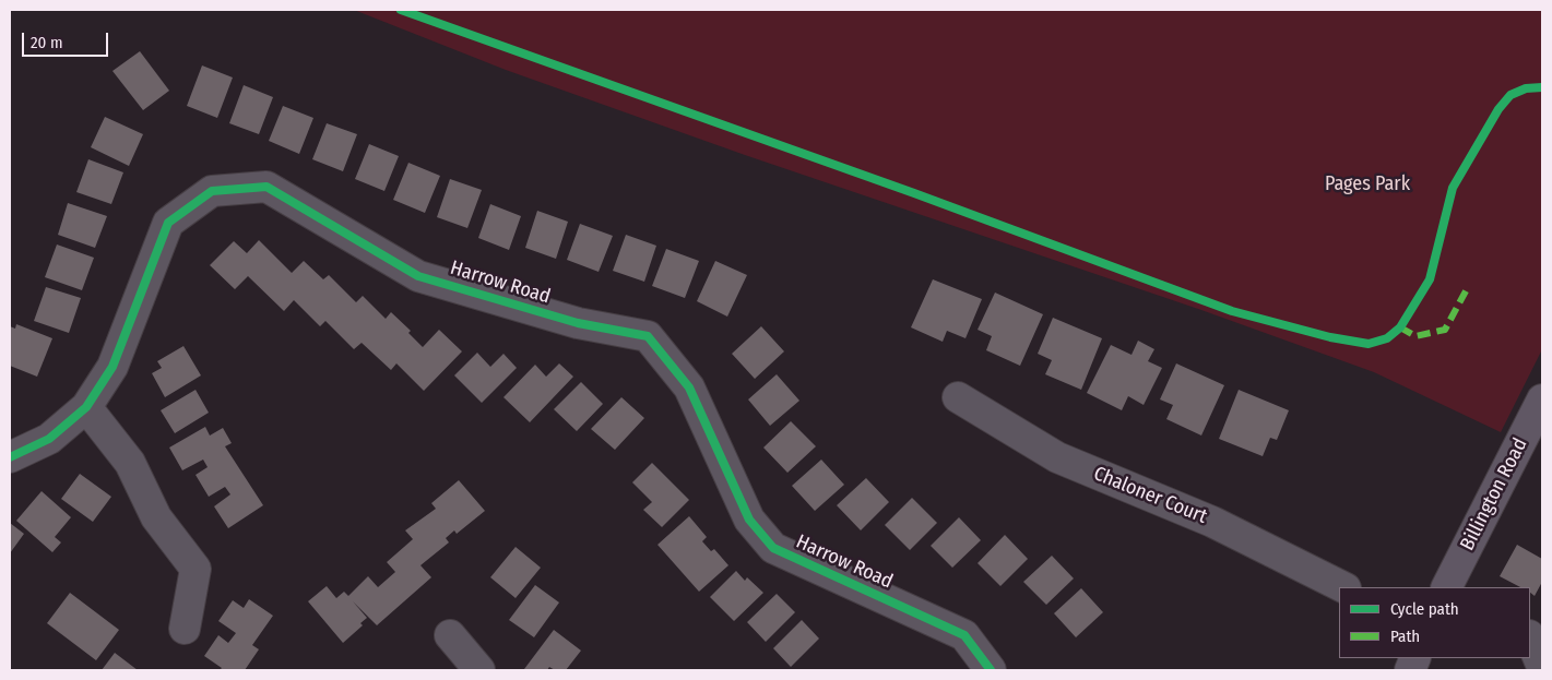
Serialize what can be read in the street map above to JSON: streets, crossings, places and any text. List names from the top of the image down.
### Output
{
  "streets": {
    "street": ["Harrow Road", "Billington Road", "Chaloner Court"]
  },
  "parks": ["Pages Park"],
  "legend": ["Cycle path", "Path"],
  "scale_bar": "20 m"
}
